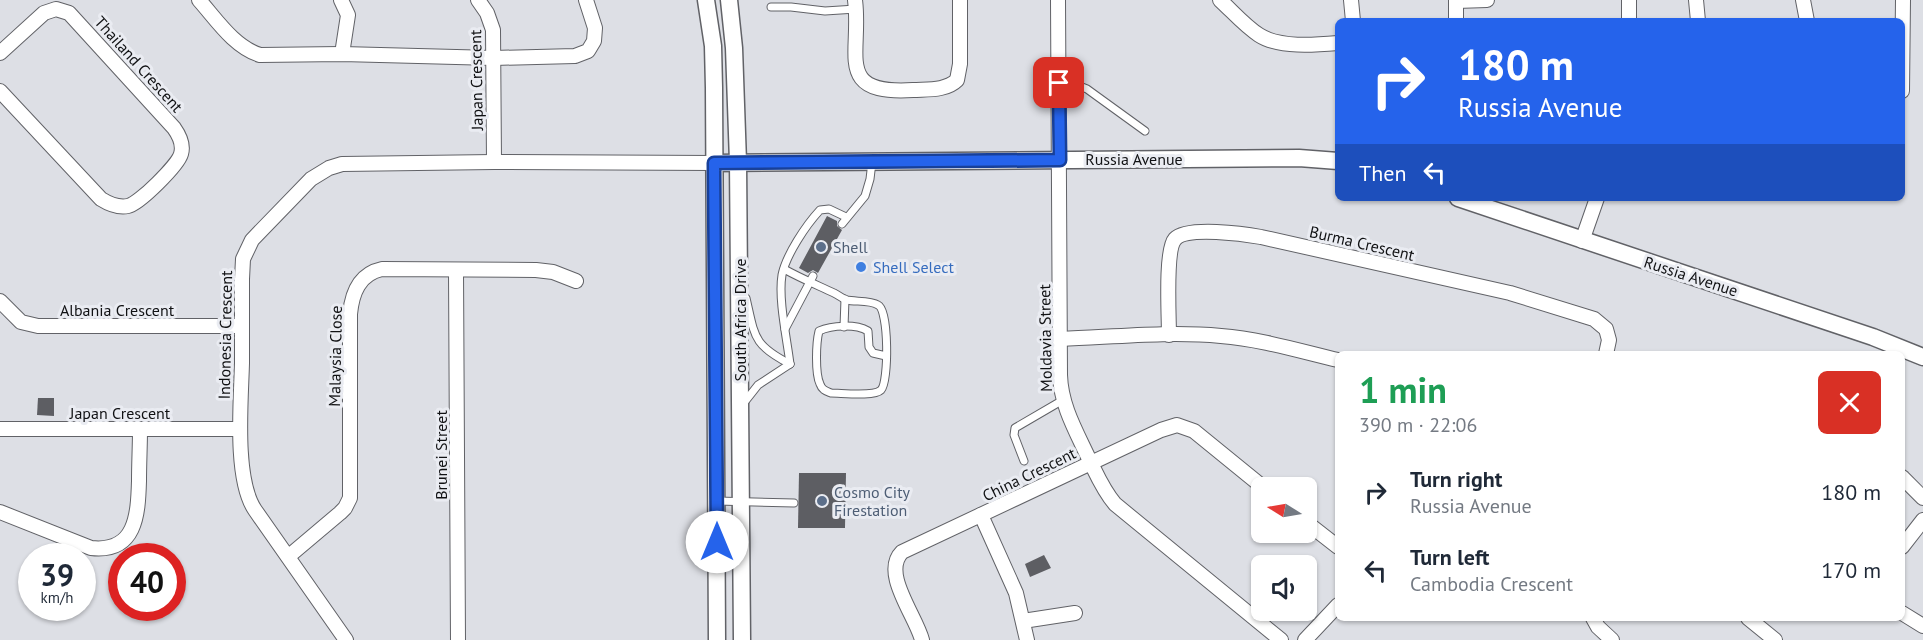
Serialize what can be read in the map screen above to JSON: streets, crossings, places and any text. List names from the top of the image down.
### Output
{
  "streets": {
    "street": [
      "Thailand Crescent",
      "Japan Crescent",
      "Russia Avenue",
      "Burma Crescent",
      "Albania Crescent",
      "South Africa Drive",
      "Indonesia Crescent",
      "Moldavia Street",
      "Malaysia Close",
      "Brunei Street",
      "China Crescent"
    ]
  },
  "crossings": [
    ["Japan Crescent", "Indonesia Crescent"],
    ["Russia Avenue", "South Africa Drive"],
    ["Russia Avenue", "Indonesia Crescent"],
    ["Russia Avenue", "Moldavia Street"],
    ["Albania Crescent", "Indonesia Crescent"],
    ["South Africa Drive", "Indonesia Crescent"],
    ["Indonesia Crescent", "Malaysia Close"],
    ["Moldavia Street", "China Crescent"],
    ["Malaysia Close", "Brunei Street"]
  ],
  "places": ["Shell", "Shell Select", "Cosmo City Firestation"],
  "north": "left",
  "page": {
    "turn": ["180 m", "Russia Avenue"],
    "then": "Then",
    "heading": ["1 min", "390 m · 22:06"],
    "list": [
      {
        "name": "Turn right",
        "note": "Russia Avenue",
        "value": "180 m"
      },
      {
        "name": "Turn left",
        "note": "Cambodia Crescent",
        "value": "170 m"
      }
    ],
    "speed": "39 km/h",
    "limit": "40"
  }
}
